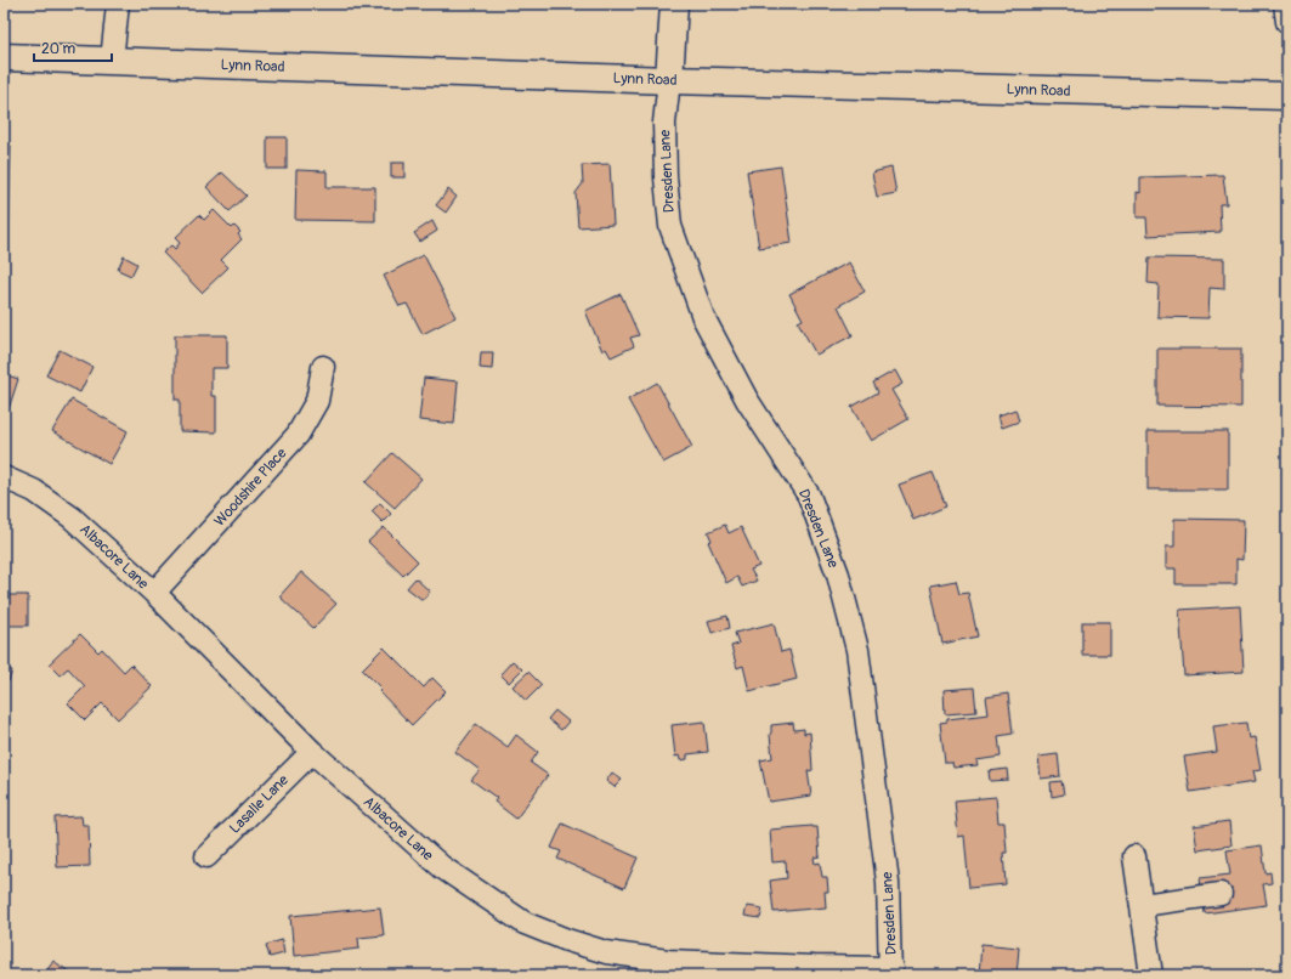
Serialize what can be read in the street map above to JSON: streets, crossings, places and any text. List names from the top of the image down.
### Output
{
  "streets": {
    "main road": ["Lynn Road"],
    "street": [
      "Dresden Lane",
      "Woodshire Place",
      "Albacore Lane",
      "Lasalle Lane"
    ]
  },
  "crossings": [
    ["Lynn Road", "Dresden Lane"],
    ["Dresden Lane", "Albacore Lane"],
    ["Woodshire Place", "Albacore Lane"],
    ["Albacore Lane", "Lasalle Lane"]
  ],
  "scale_bar": "20 m"
}
